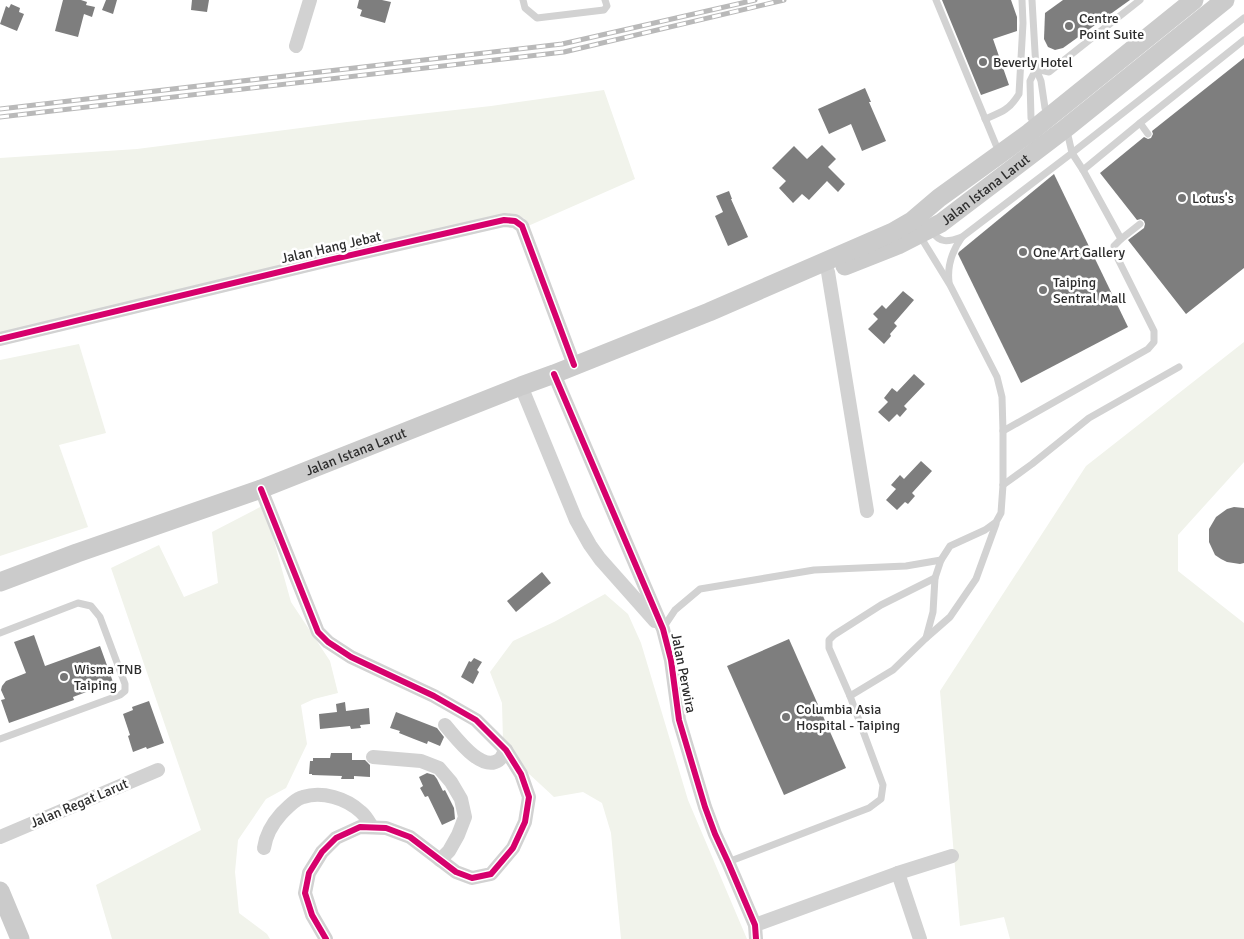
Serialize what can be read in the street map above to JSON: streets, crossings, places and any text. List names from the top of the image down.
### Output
{
  "streets": {
    "main road": ["Jalan Istana Larut"],
    "street": ["Jalan Hang Jebat", "Jalan Perwira", "Jalan Regat Larut"]
  },
  "crossings": [
    ["Jalan Istana Larut", "Jalan Hang Jebat"],
    ["Jalan Istana Larut", "Jalan Perwira"]
  ],
  "places": [
    "Centre Point Suite",
    "Beverly Hotel",
    "Lotus's",
    "One Art Gallery",
    "Taiping Sentral Mall",
    "Wisma TNB Taiping",
    "Columbia Asia Hospital - Taiping"
  ]
}
